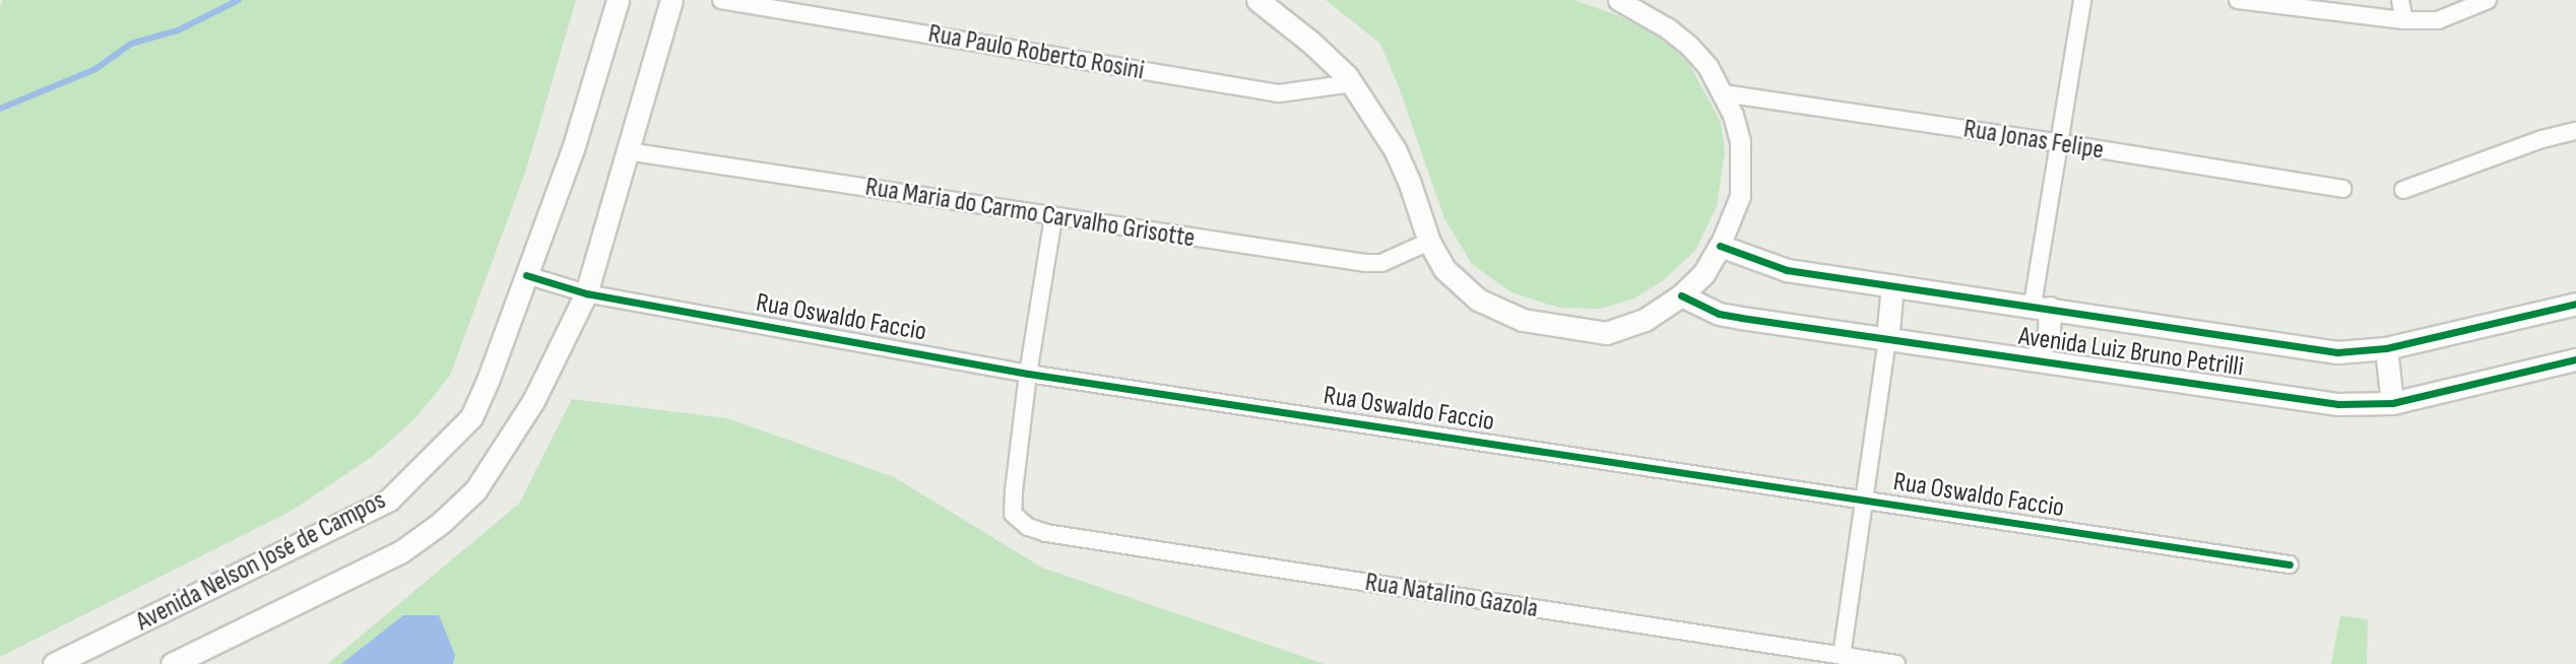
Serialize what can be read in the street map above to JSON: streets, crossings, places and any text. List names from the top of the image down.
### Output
{
  "streets": {
    "main road": ["Avenida Luiz Bruno Petrilli", "Avenida Nelson José de Campos"],
    "street": [
      "Rua Paulo Roberto Rosini",
      "Rua Jonas Felipe",
      "Rua Maria do Carmo Carvalho Grisotte",
      "Rua Oswaldo Faccio",
      "Rua Natalino Gazola"
    ]
  },
  "crossings": [
    ["Rua Maria do Carmo Carvalho Grisotte", "Avenida Nelson José de Campos"],
    ["Rua Oswaldo Faccio", "Avenida Nelson José de Campos"],
    ["Rua Oswaldo Faccio", "Rua Natalino Gazola"]
  ]
}
